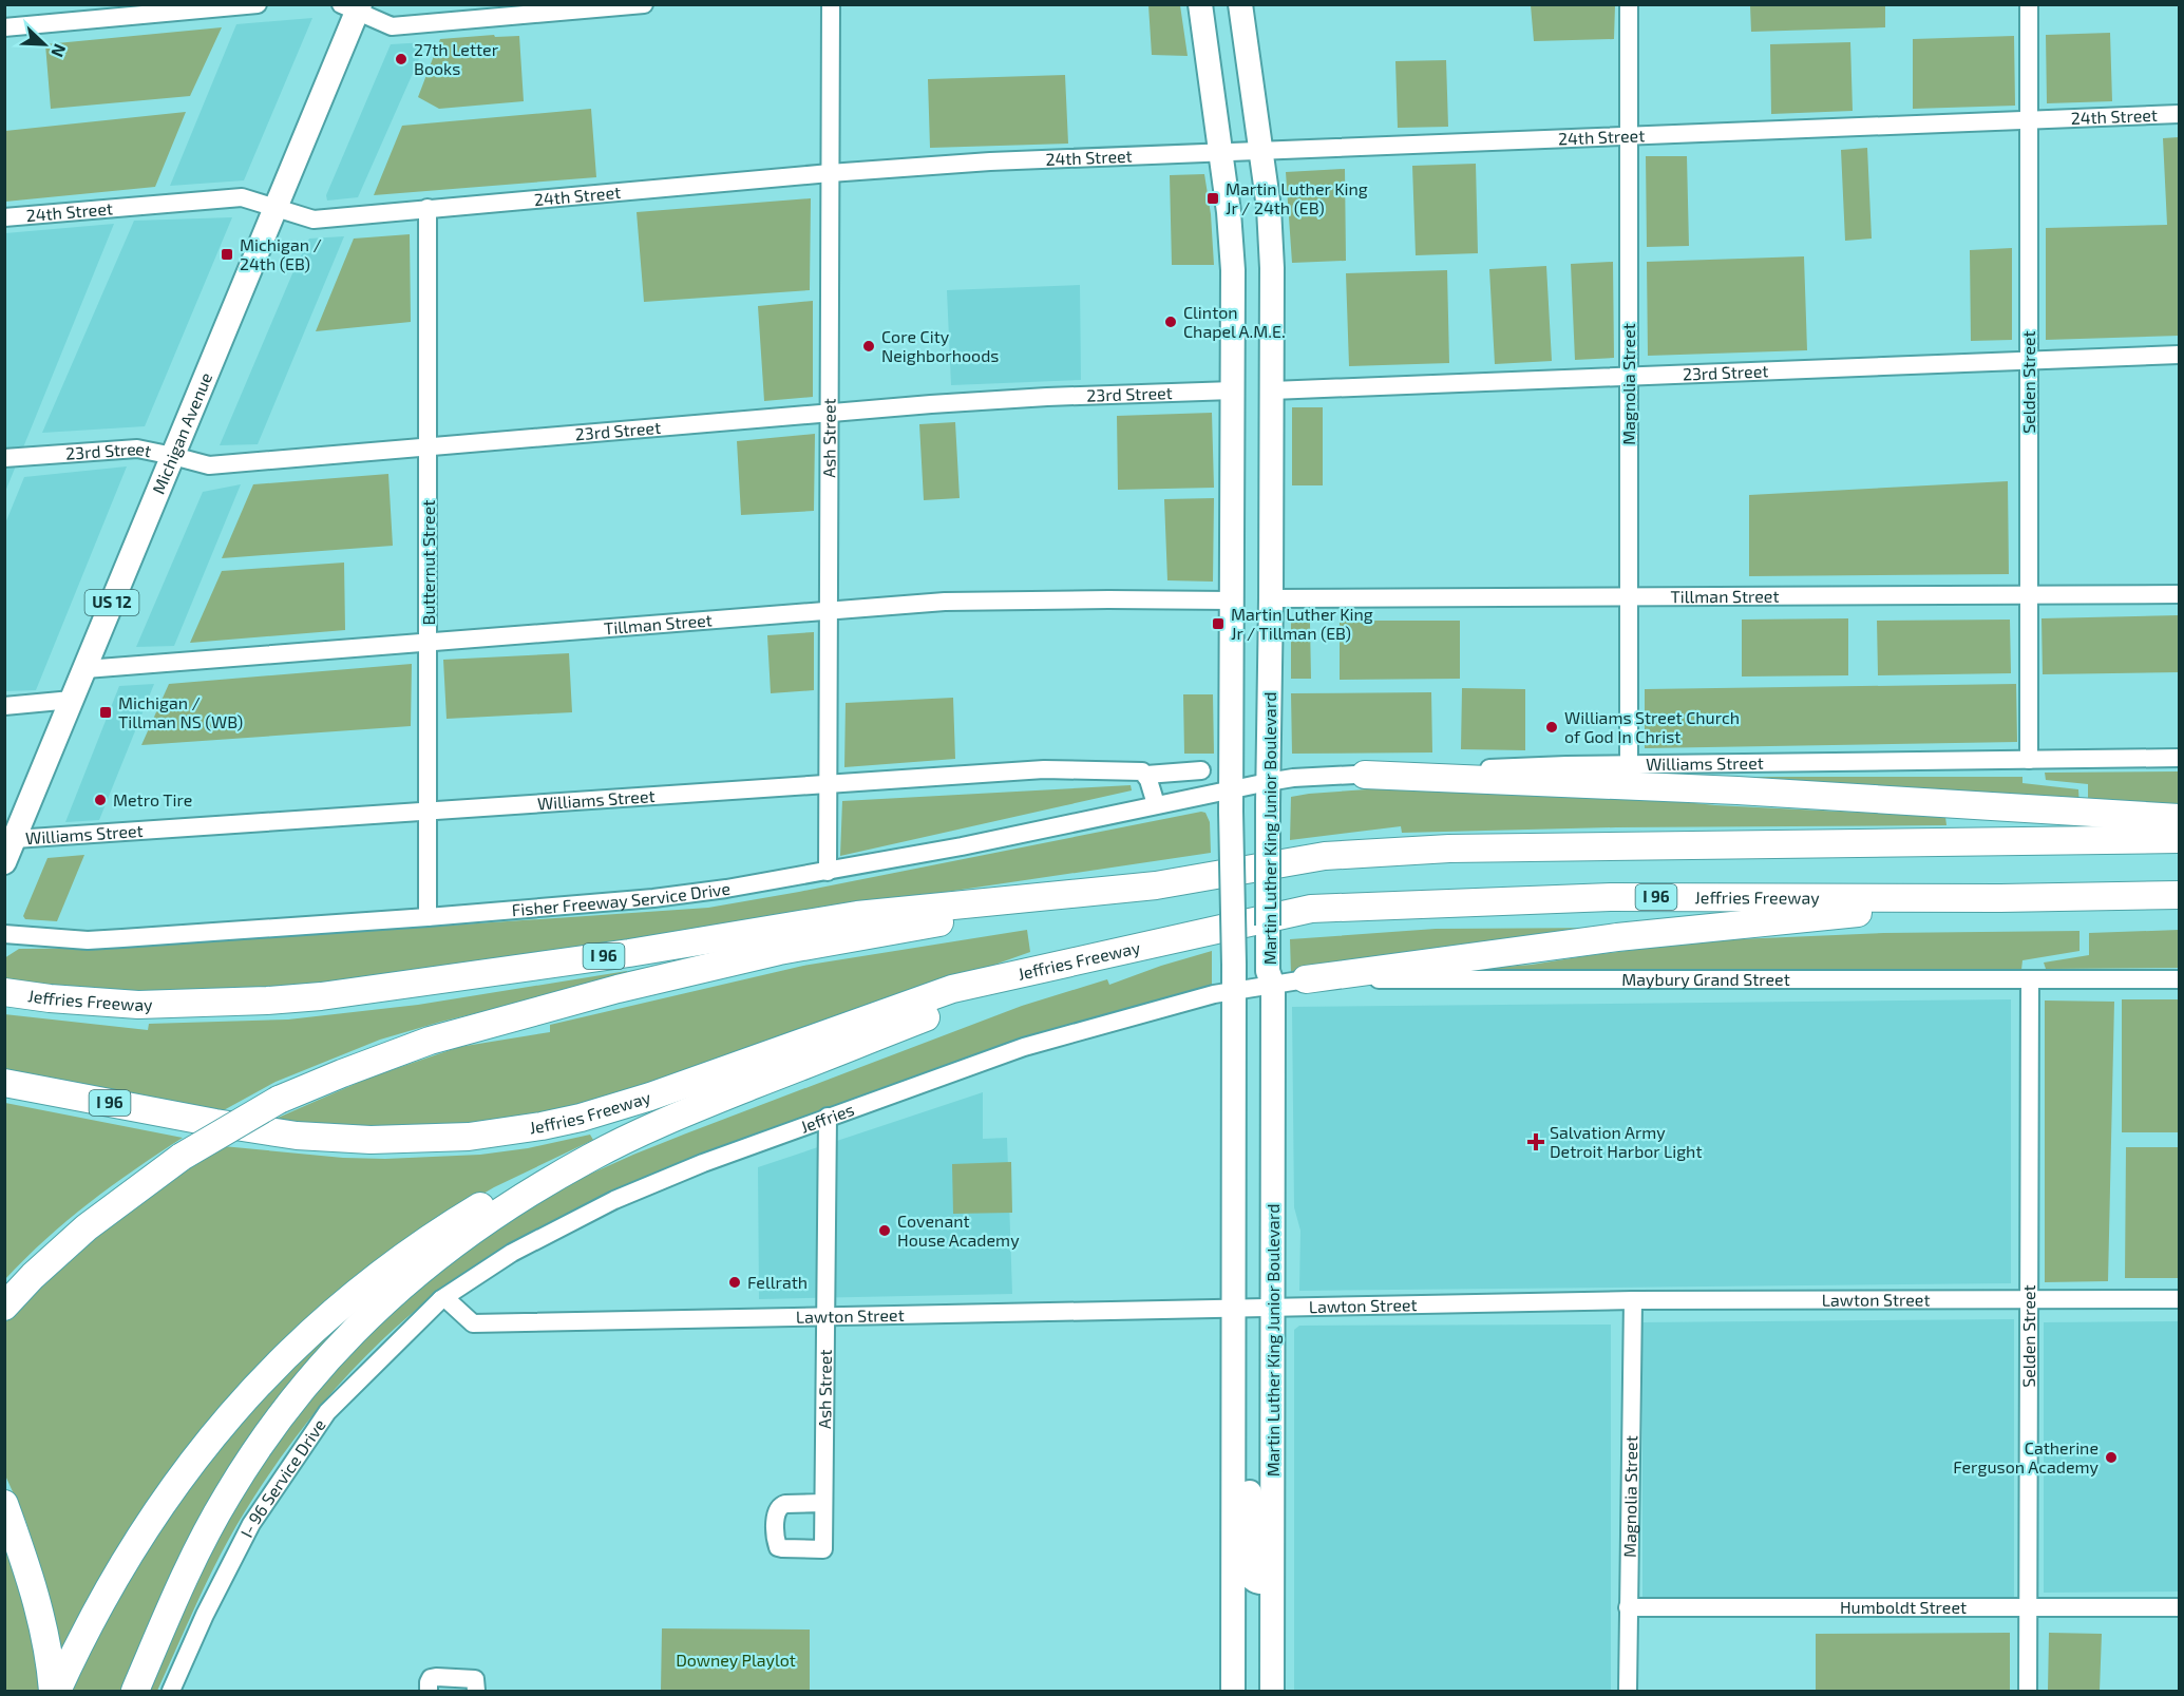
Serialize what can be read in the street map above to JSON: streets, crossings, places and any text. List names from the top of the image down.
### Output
{
  "streets": {
    "highway": ["I 96", "Jeffries Freeway"],
    "main road": ["Michigan Avenue", "US 12", "Martin Luther King Junior Boulevard"],
    "street": [
      "24th Street",
      "23rd Street",
      "Selden Street",
      "Magnolia Street",
      "Ash Street",
      "Butternut Street",
      "Tillman Street",
      "Williams Street",
      "Fisher Freeway Service Drive",
      "Maybury Grand Street",
      "Jeffries",
      "Lawton Street",
      "I- 96 Service Drive",
      "Humboldt Street"
    ]
  },
  "crossings": [
    ["24th Street", "Selden Street"],
    ["24th Street", "Magnolia Street"],
    ["24th Street", "Michigan Avenue"],
    ["24th Street", "Ash Street"],
    ["24th Street", "Butternut Street"],
    ["24th Street", "Martin Luther King Junior Boulevard"],
    ["23rd Street", "Selden Street"],
    ["23rd Street", "Magnolia Street"],
    ["23rd Street", "Michigan Avenue"],
    ["23rd Street", "Ash Street"],
    ["23rd Street", "Butternut Street"],
    ["23rd Street", "Martin Luther King Junior Boulevard"],
    ["Selden Street", "Tillman Street"],
    ["Selden Street", "Williams Street"],
    ["Selden Street", "Maybury Grand Street"],
    ["Selden Street", "Lawton Street"],
    ["Selden Street", "Humboldt Street"],
    ["Magnolia Street", "Tillman Street"],
    ["Magnolia Street", "Williams Street"],
    ["Magnolia Street", "Lawton Street"],
    ["Magnolia Street", "Humboldt Street"],
    ["Michigan Avenue", "Tillman Street"],
    ["Michigan Avenue", "Williams Street"],
    ["Ash Street", "Tillman Street"],
    ["Ash Street", "Williams Street"],
    ["Ash Street", "Fisher Freeway Service Drive"],
    ["Ash Street", "Jeffries"],
    ["Ash Street", "Lawton Street"],
    ["Butternut Street", "Tillman Street"],
    ["Butternut Street", "Williams Street"],
    ["Butternut Street", "Fisher Freeway Service Drive"],
    ["Tillman Street", "Martin Luther King Junior Boulevard"],
    ["Williams Street", "Martin Luther King Junior Boulevard"],
    ["Williams Street", "Fisher Freeway Service Drive"],
    ["Martin Luther King Junior Boulevard", "Fisher Freeway Service Drive"],
    ["Martin Luther King Junior Boulevard", "Maybury Grand Street"],
    ["Martin Luther King Junior Boulevard", "Jeffries"],
    ["Martin Luther King Junior Boulevard", "Lawton Street"],
    ["Maybury Grand Street", "Jeffries"],
    ["Jeffries", "Lawton Street"],
    ["Jeffries", "I- 96 Service Drive"],
    ["Lawton Street", "I- 96 Service Drive"]
  ],
  "parks": ["Downey Playlot"],
  "places": {
    "other": [
      "27th Letter Books",
      "Clinton Chapel A.M.E.",
      "Core City Neighborhoods",
      "Williams Street Church of God In Christ",
      "Metro Tire",
      "Covenant House Academy",
      "Fellrath",
      "Catherine Ferguson Academy"
    ],
    "transit": [
      "Martin Luther King Jr / 24th (EB)",
      "Michigan / 24th (EB)",
      "Martin Luther King Jr / Tillman (EB)",
      "Michigan / Tillman NS (WB)"
    ],
    "health": ["Salvation Army Detroit Harbor Light"]
  },
  "north": "bottom right"
}
